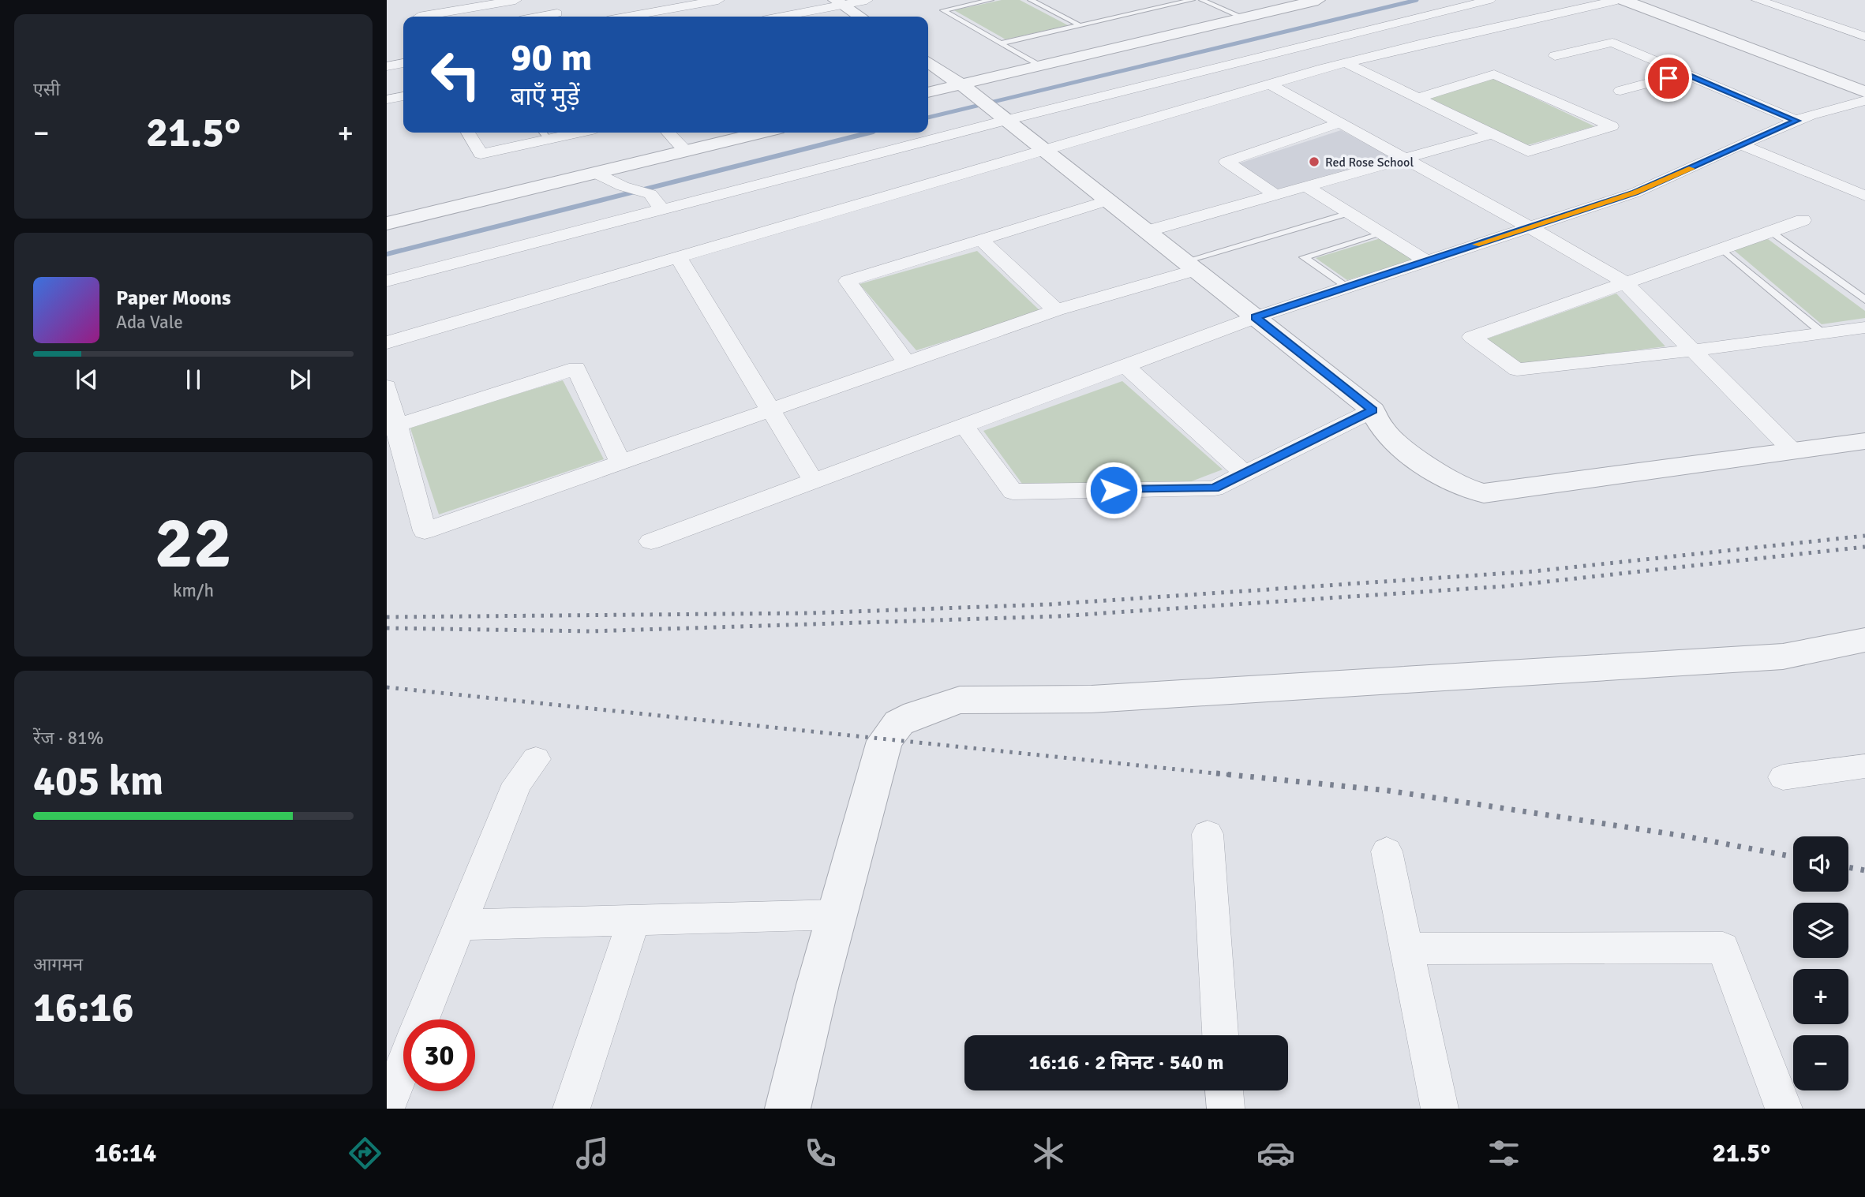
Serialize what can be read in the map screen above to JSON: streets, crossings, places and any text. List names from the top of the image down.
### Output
{
  "places": ["Red Rose School"],
  "page": {
    "tile": [
      "एसी",
      ["22", "km/h"],
      ["रेंज · 81%", "405 km"],
      ["आगमन", "16:16"]
    ],
    "turn": ["90 m", "बाएँ मुड़ें"],
    "heat": ["−", "21.5°", "+"],
    "song": ["Paper Moons", "Ada Vale"],
    "map_buttons": ["+", "−"],
    "limit": "30",
    "trip": "16:16 · 2 मिनट · 540 m",
    "tabs": ["16:14", "21.5°"]
  }
}
